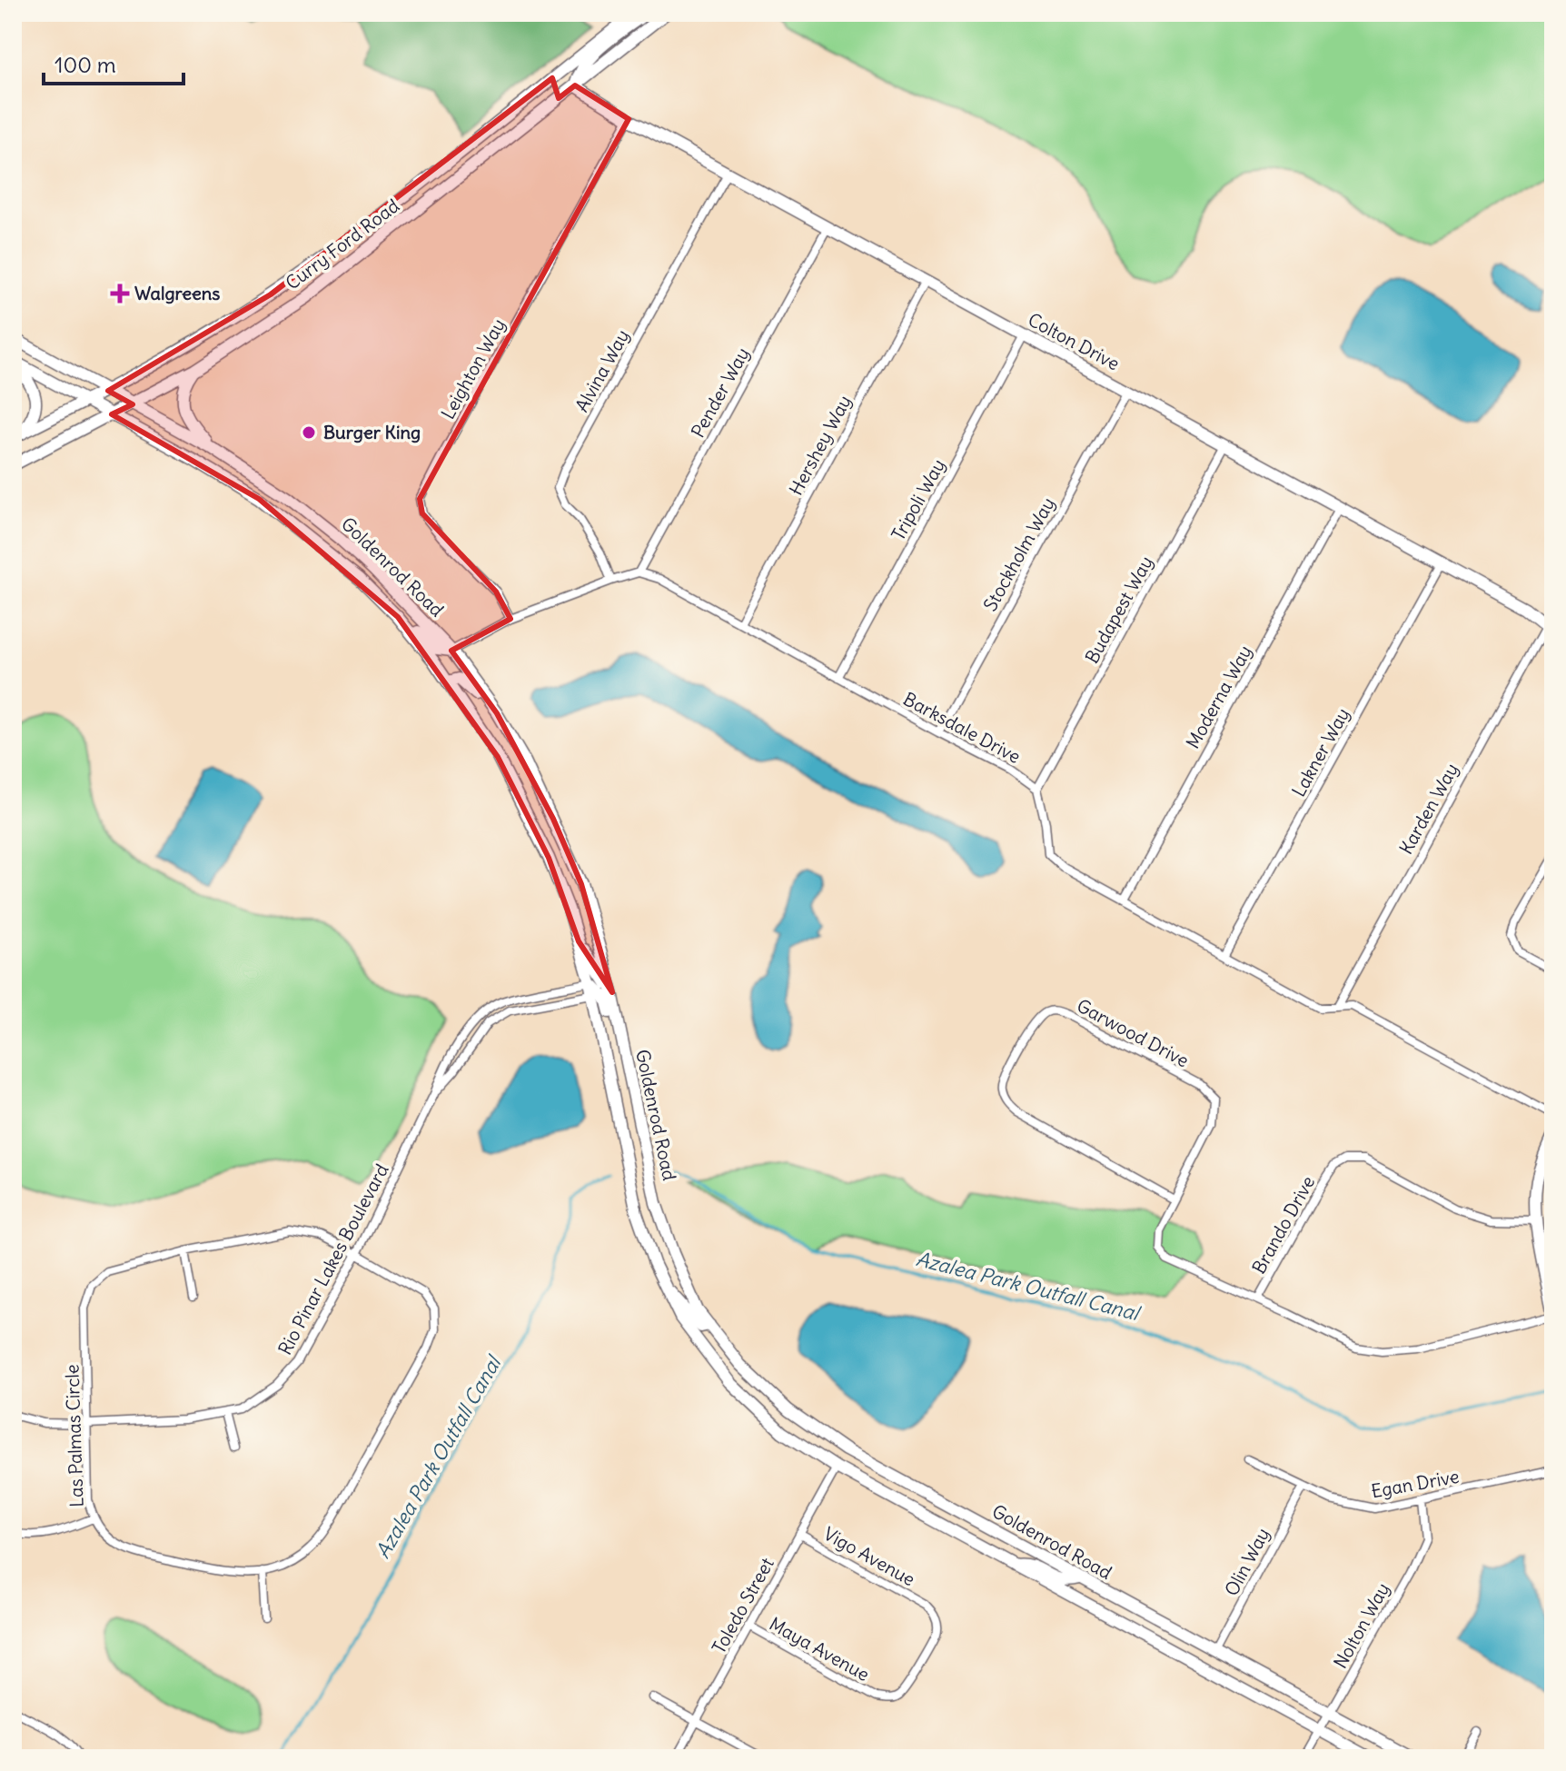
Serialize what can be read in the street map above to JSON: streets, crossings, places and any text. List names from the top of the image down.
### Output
{
  "streets": {
    "main road": ["Curry Ford Road", "Colton Drive", "Goldenrod Road"],
    "street": [
      "Leighton Way",
      "Alvina Way",
      "Pender Way",
      "Hershey Way",
      "Tripoli Way",
      "Stockholm Way",
      "Budapest Way",
      "Moderna Way",
      "Barksdale Drive",
      "Lakner Way",
      "Karden Way",
      "Garwood Drive",
      "Brando Drive",
      "Rio Pinar Lakes Boulevard",
      "Las Palmas Circle",
      "Egan Drive",
      "Vigo Avenue",
      "Olin Way",
      "Toledo Street",
      "Nolton Way",
      "Maya Avenue"
    ]
  },
  "crossings": [
    ["Curry Ford Road", "Colton Drive"],
    ["Curry Ford Road", "Goldenrod Road"],
    ["Colton Drive", "Leighton Way"],
    ["Colton Drive", "Alvina Way"],
    ["Colton Drive", "Pender Way"],
    ["Colton Drive", "Hershey Way"],
    ["Colton Drive", "Tripoli Way"],
    ["Colton Drive", "Stockholm Way"],
    ["Colton Drive", "Budapest Way"],
    ["Colton Drive", "Moderna Way"],
    ["Colton Drive", "Lakner Way"],
    ["Colton Drive", "Karden Way"],
    ["Pender Way", "Barksdale Drive"],
    ["Hershey Way", "Barksdale Drive"],
    ["Tripoli Way", "Barksdale Drive"],
    ["Stockholm Way", "Barksdale Drive"],
    ["Goldenrod Road", "Rio Pinar Lakes Boulevard"],
    ["Goldenrod Road", "Olin Way"],
    ["Goldenrod Road", "Toledo Street"],
    ["Goldenrod Road", "Nolton Way"],
    ["Budapest Way", "Barksdale Drive"],
    ["Garwood Drive", "Brando Drive"],
    ["Rio Pinar Lakes Boulevard", "Las Palmas Circle"],
    ["Egan Drive", "Olin Way"],
    ["Egan Drive", "Nolton Way"],
    ["Vigo Avenue", "Toledo Street"],
    ["Vigo Avenue", "Maya Avenue"],
    ["Toledo Street", "Maya Avenue"]
  ],
  "water": ["Azalea Park Outfall Canal"],
  "places": {
    "health": ["Walgreens"],
    "other": ["Burger King"]
  },
  "scale_bar": "100 m"
}
